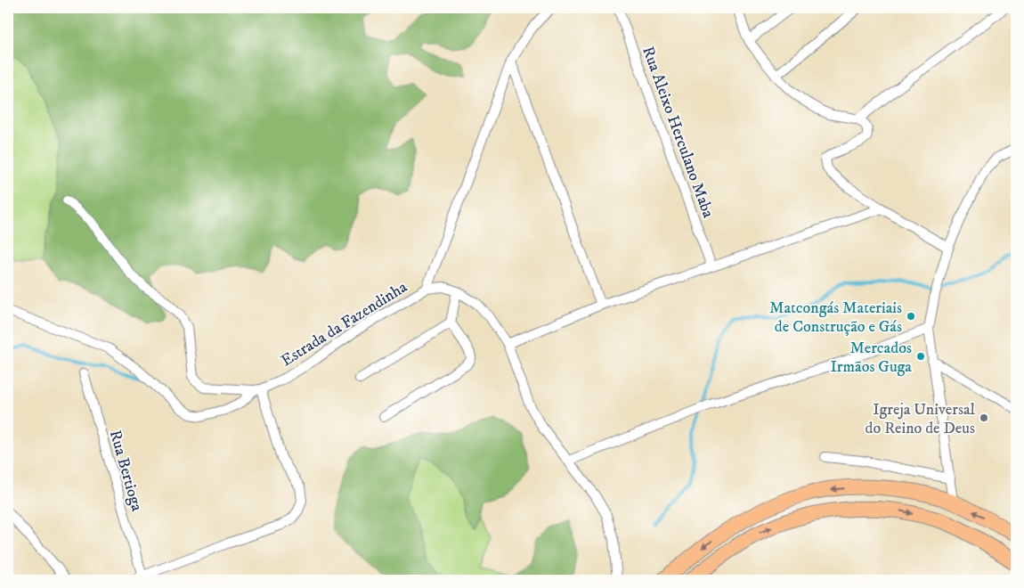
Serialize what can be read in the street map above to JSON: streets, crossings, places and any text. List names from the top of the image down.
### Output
{
  "streets": {
    "street": ["Rua Aleixo Herculano Maba", "Estrada da Fazendinha", "Rua Bertioga"]
  },
  "places": ["Matcongás Materiais de Construção e Gás", "Mercados Irmãos Guga", "Igreja Universal do Reino de Deus"]
}
